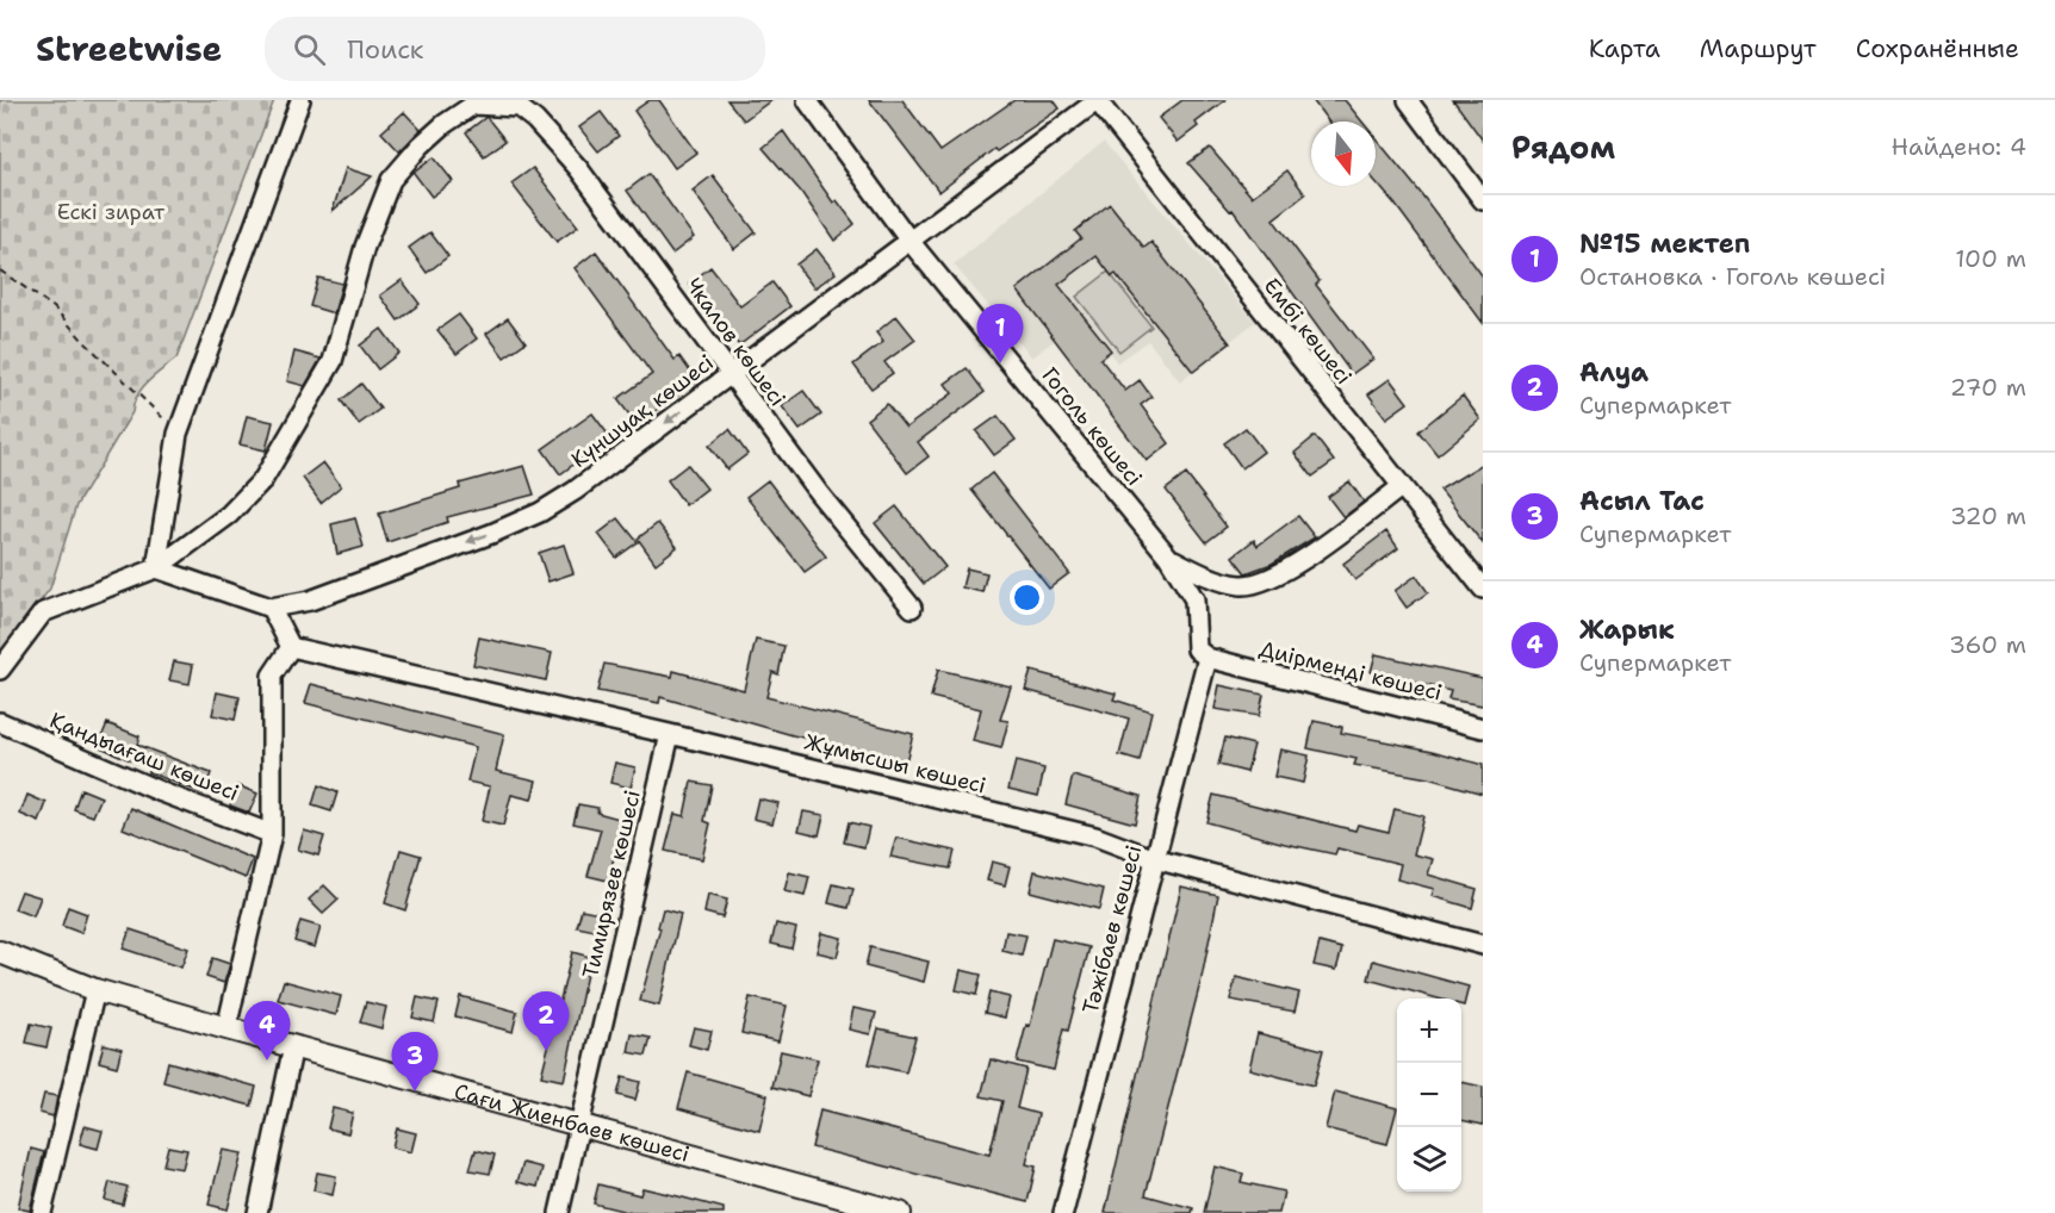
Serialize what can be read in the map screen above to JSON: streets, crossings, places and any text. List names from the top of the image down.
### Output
{
  "streets": {
    "main road": ["Сағи Жиенбаев көшесі"],
    "street": [
      "Ембі көшесі",
      "Чкалов көшесі",
      "Күншуақ көшесі",
      "Гоголь көшесі",
      "Диірменді көшесі",
      "Қандыағаш көшесі",
      "Жұмысшы көшесі",
      "Тимирязев көшесі",
      "Тәжібаев көшесі"
    ]
  },
  "crossings": [
    ["Ембі көшесі", "Күншуақ көшесі"],
    ["Чкалов көшесі", "Күншуақ көшесі"],
    ["Күншуақ көшесі", "Гоголь көшесі"],
    ["Гоголь көшесі", "Диірменді көшесі"],
    ["Гоголь көшесі", "Тәжібаев көшесі"],
    ["Диірменді көшесі", "Тәжібаев көшесі"],
    ["Қандыағаш көшесі", "Жұмысшы көшесі"],
    ["Қандыағаш көшесі", "Сағи Жиенбаев көшесі"],
    ["Жұмысшы көшесі", "Тимирязев көшесі"],
    ["Жұмысшы көшесі", "Тәжібаев көшесі"],
    ["Тимирязев көшесі", "Сағи Жиенбаев көшесі"]
  ],
  "one_way": ["Күншуақ көшесі"],
  "parks": ["Ескі зират"],
  "north": "bottom",
  "page": {
    "header": "Streetwise",
    "search": "Поиск",
    "nav": ["Карта", "Маршрут", "Сохранённые"],
    "heading": ["Рядом", "Найдено: 4"],
    "list": [
      {
        "mark": "1",
        "name": "№15 мектеп",
        "note": "Остановка · Гоголь көшесі",
        "value": "100 m"
      },
      {
        "mark": "2",
        "name": "Алуа",
        "note": "Супермаркет",
        "value": "270 m"
      },
      {
        "mark": "3",
        "name": "Асыл Тас",
        "note": "Супермаркет",
        "value": "320 m"
      },
      {
        "mark": "4",
        "name": "Жарык",
        "note": "Супермаркет",
        "value": "360 m"
      }
    ],
    "pins": [
      "1",
      "2",
      "4",
      "3"
    ],
    "map_buttons": ["+", "−"]
  }
}
